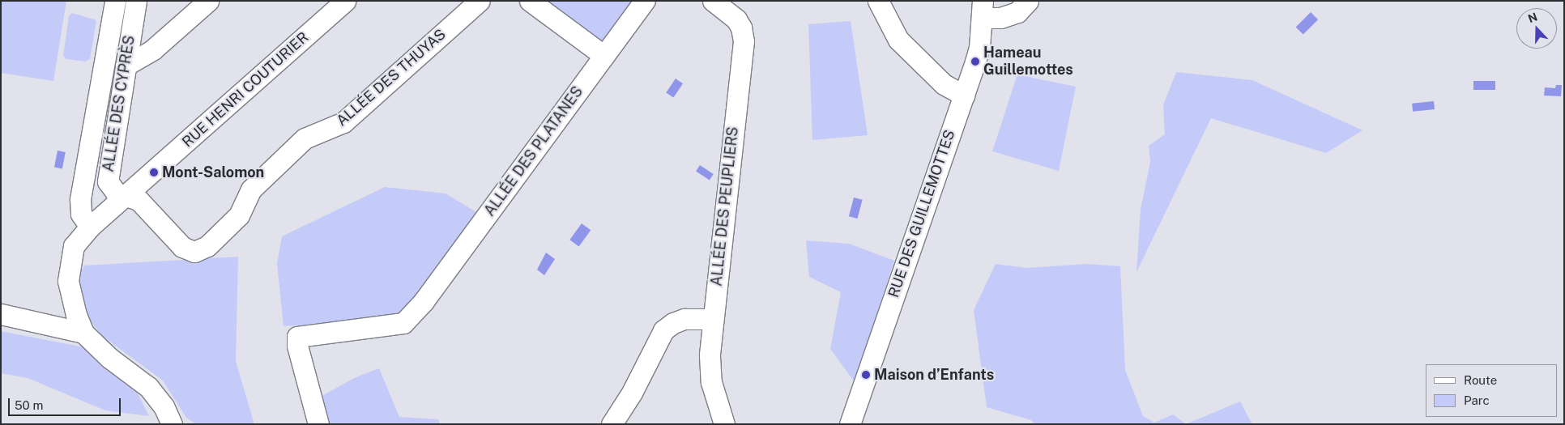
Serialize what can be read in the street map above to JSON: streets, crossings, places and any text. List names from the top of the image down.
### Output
{
  "streets": {
    "street": [
      "ALLÉE DES THUYAS",
      "RUE HENRI COUTURIER",
      "ALLÉE DES CYPRÈS",
      "ALLÉE DES PLATANES",
      "ALLÉE DES PEUPLIERS",
      "RUE DES GUILLEMOTTES"
    ]
  },
  "crossings": [
    ["ALLÉE DES THUYAS", "RUE HENRI COUTURIER"],
    ["ALLÉE DES THUYAS", "ALLÉE DES CYPRÈS"],
    ["RUE HENRI COUTURIER", "ALLÉE DES CYPRÈS"]
  ],
  "places": ["Hameau Guillemottes", "Mont-Salomon", "Maison d’Enfants"],
  "legend": ["Route", "Parc"],
  "scale_bar": "50 m",
  "north": "top"
}
